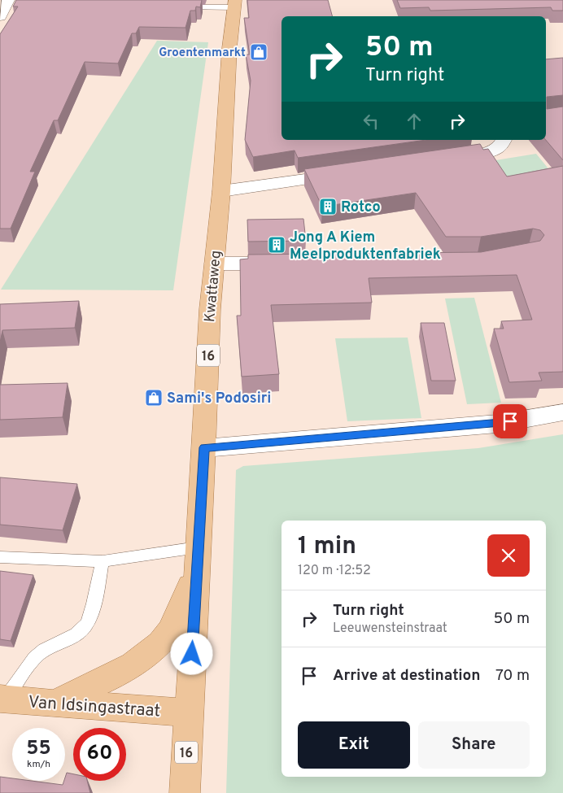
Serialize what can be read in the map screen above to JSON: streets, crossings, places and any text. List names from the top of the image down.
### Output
{
  "streets": {
    "main road": ["Kwattaweg", "16", "Van Idsingastraat"]
  },
  "crossings": [
    ["Kwattaweg", "Van Idsingastraat"]
  ],
  "places": {
    "shop": ["Groentenmarkt", "Sami's Podosiri"],
    "building": ["Rotco", "Jong A Kiem Meelproduktenfabriek"]
  },
  "page": {
    "turn": ["50 m", "Turn right"],
    "heading": ["1 min", "120 m · 12:52"],
    "list": [
      {
        "name": "Turn right",
        "note": "Leeuwensteinstraat",
        "value": "50 m"
      },
      {
        "name": "Arrive at destination",
        "value": "70 m"
      }
    ],
    "buttons": ["Exit", "Share"],
    "speed": "55 km/h",
    "limit": "60"
  }
}
